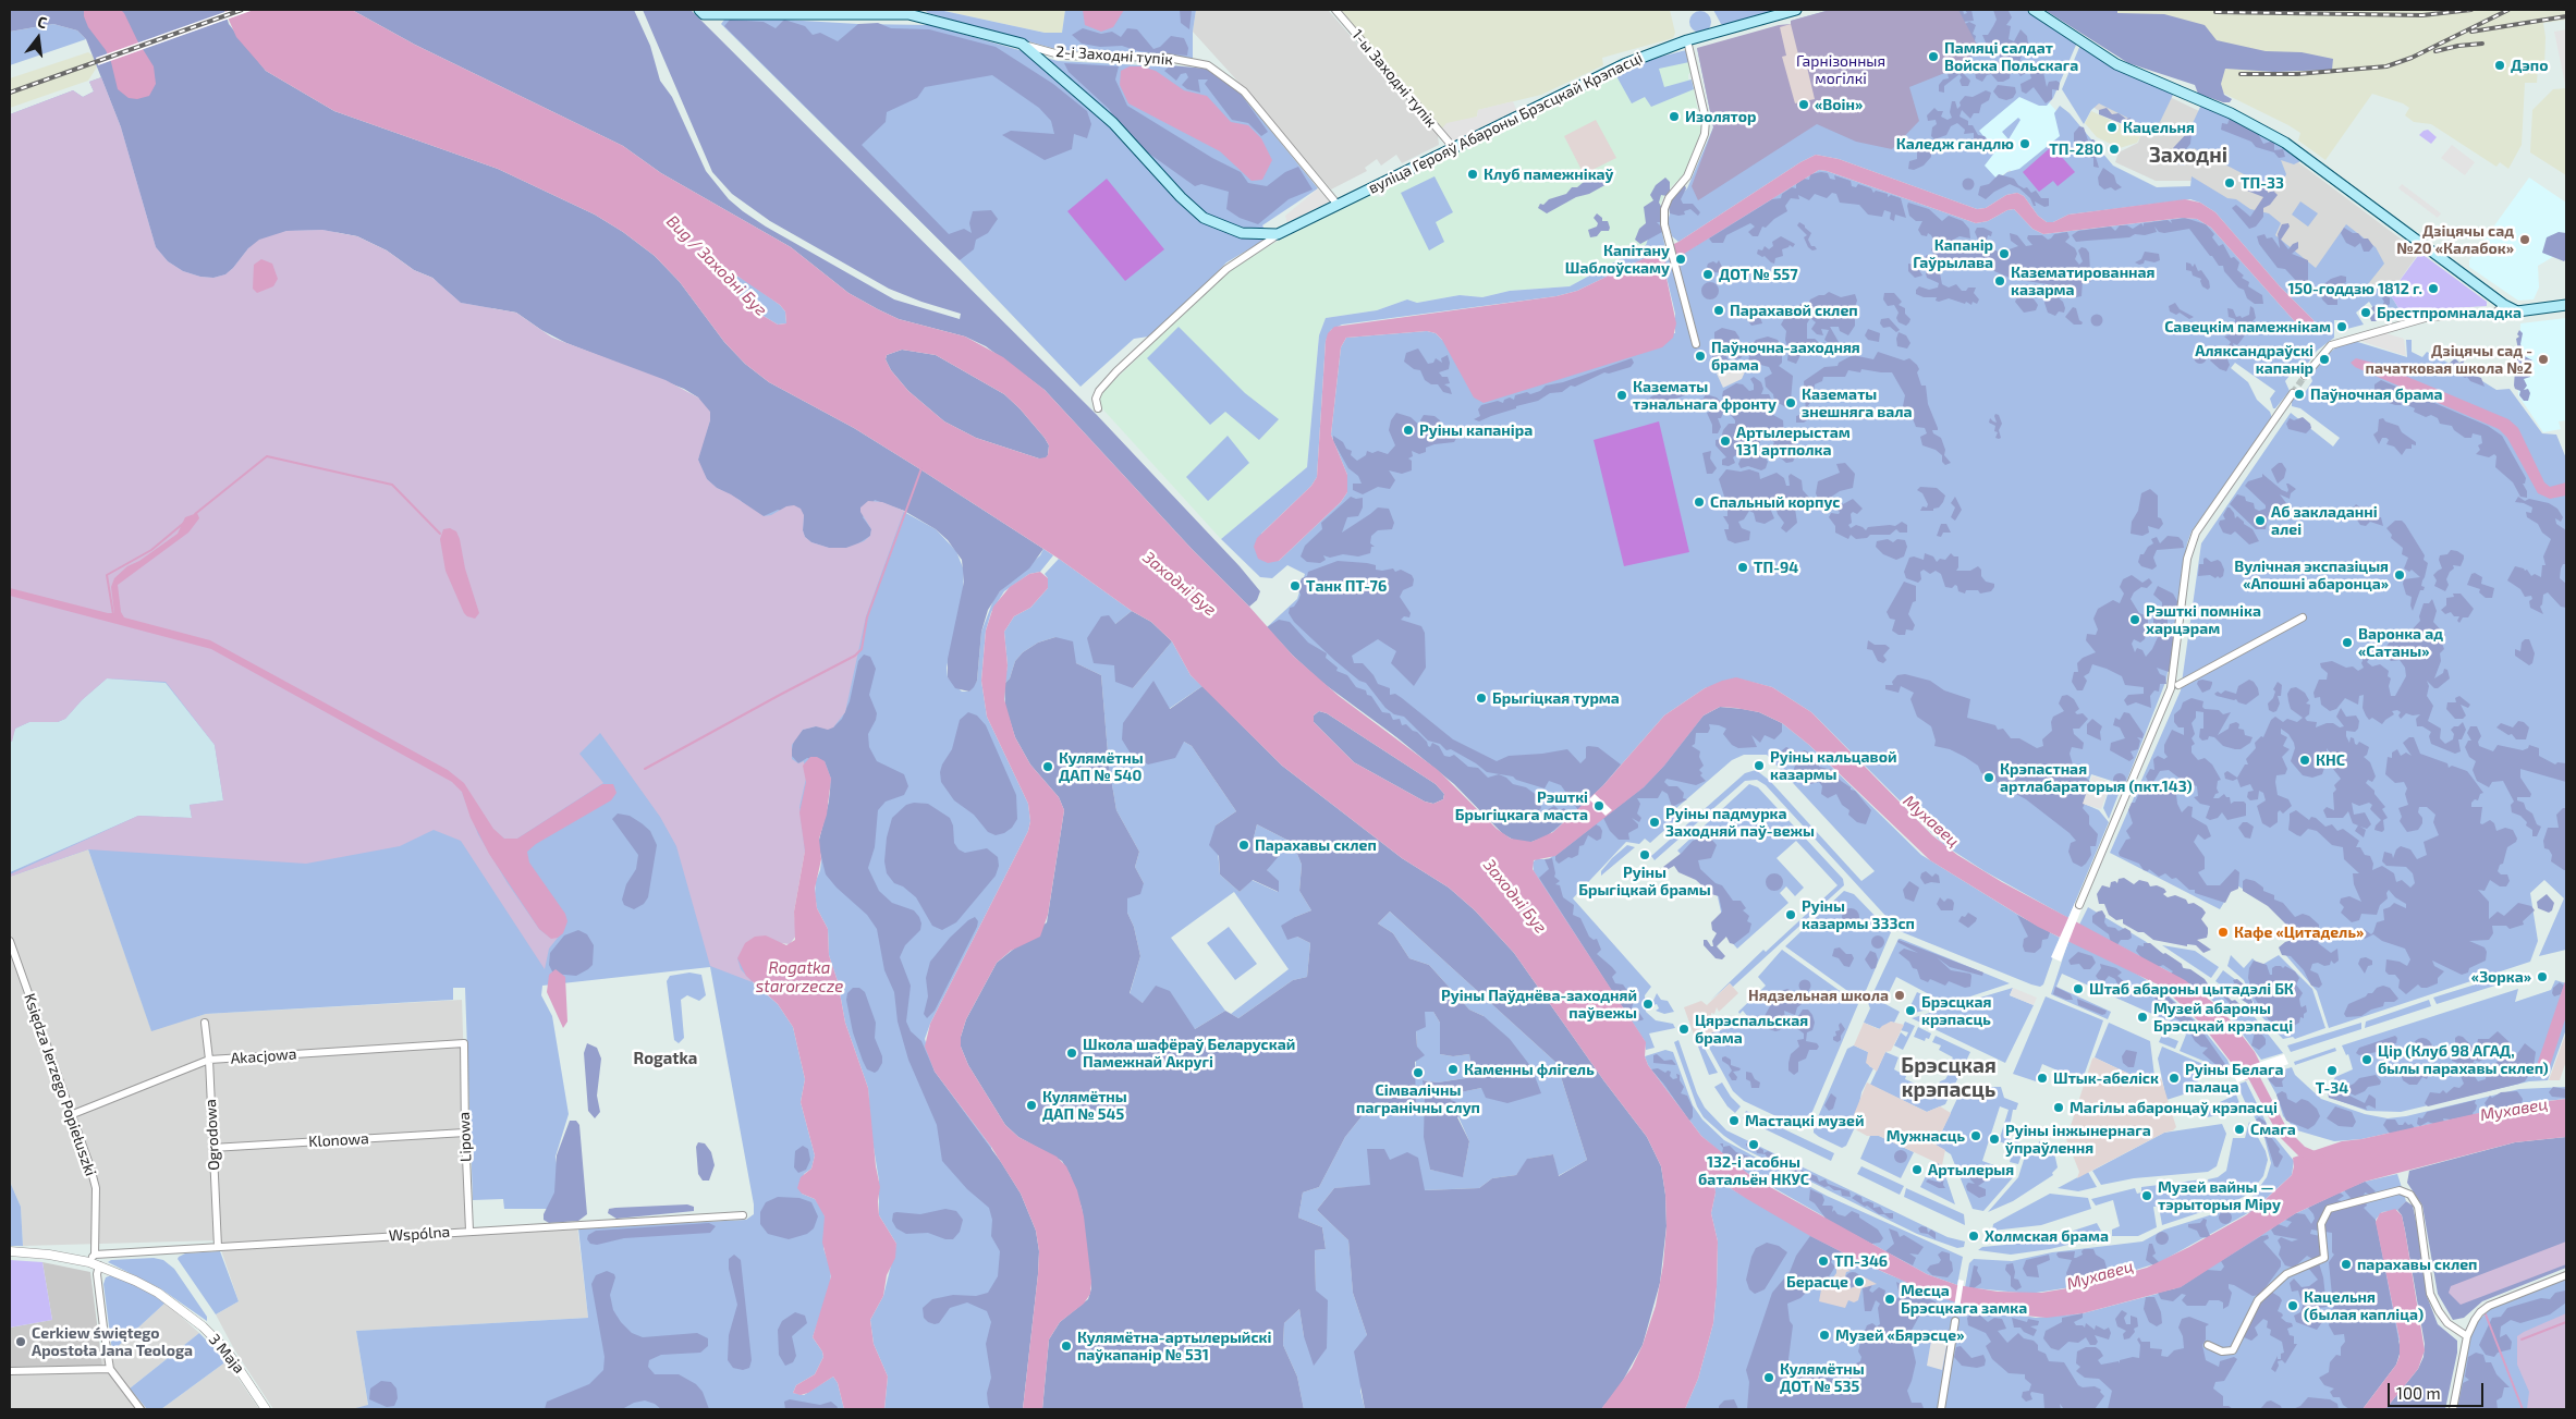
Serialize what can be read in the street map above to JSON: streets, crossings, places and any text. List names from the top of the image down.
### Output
{
  "streets": {
    "main road": ["2-і Заходні тупік", "вуліца Герояў Абароны Брэсцкай Крэпасці"],
    "street": [
      "1-ы Заходні тупік",
      "Akacjowa",
      "Księdza Jerzego Popiełuszki",
      "Ogrodowa",
      "Lipowa",
      "Klonowa",
      "Wspólna",
      "3 Maja"
    ]
  },
  "crossings": [
    ["2-і Заходні тупік", "вуліца Герояў Абароны Брэсцкай Крэпасці"],
    ["1-ы Заходні тупік", "вуліца Герояў Абароны Брэсцкай Крэпасці"],
    ["Akacjowa", "Księdza Jerzego Popiełuszki"],
    ["Akacjowa", "Ogrodowa"],
    ["Akacjowa", "Lipowa"],
    ["Księdza Jerzego Popiełuszki", "Wspólna"],
    ["Ogrodowa", "Klonowa"],
    ["Ogrodowa", "Wspólna"],
    ["Lipowa", "Klonowa"],
    ["Lipowa", "Wspólna"]
  ],
  "districts": ["Заходні", "Rogatka", "Брэсцкая крэпасць"],
  "water": [
    "Bug / Заходні Буг",
    "Заходні Буг",
    "Мухавец",
    "Rogatka starorzecze"
  ],
  "parks": ["Гарнізонныя могілкі"],
  "places": [
    "Памяці салдат Войска Польскага",
    "Дэпо",
    "«Воін»",
    "Изолятор",
    "Кацельня",
    "Каледж гандлю",
    "ТП-280",
    "Клуб памежнікаў",
    "ТП-33",
    "Дзіцячы сад №20 «Калабок»",
    "Капанір Гаўрылава",
    "Капітану Шаблоўскаму",
    "ДОТ № 557",
    "Казематированная казарма",
    "150-годдзю 1812 г.",
    "Парахавой склеп",
    "Брестпромналадка",
    "Савецкім памежнікам",
    "Паўночна-заходняя брама",
    "Аляксандраўскі капанір",
    "Дзіцячы сад - пачатковая школа №2",
    "Паўночная брама",
    "Казематы тэнальнага фронту",
    "Казематы знешняга вала",
    "Руіны капаніра",
    "Артылерыстам 131 артполка",
    "Спальный корпус",
    "Аб закладанні алеі",
    "ТП-94",
    "Вулічная экспазіцыя «Апошні абаронца»",
    "Танк ПТ-76",
    "Рэшткі помніка харцэрам",
    "Варонка ад «Сатаны»",
    "Брыгіцкая турма",
    "КНС",
    "Руіны кальцавой казармы",
    "Кулямётны ДАП № 540",
    "Крэпастная артлабараторыя (пкт.143)",
    "Рэшткі Брыгіцкага маста",
    "Руіны падмурка Заходняй паў-вежы",
    "Парахавы склеп",
    "Руіны Брыгіцкай брамы",
    "Руіны казармы 333сп",
    "Кафе «Цитадель»",
    "«Зорка»",
    "Штаб абароны цытадэлі БК",
    "Нядзельная школа",
    "Руіны Паўднёва-заходняй паўвежы",
    "Брэсцкая крэпасць",
    "Музей абароны Брэсцкай крэпасці",
    "Цярэспальская брама",
    "Школа шафёраў Беларускай Памежнай Акругі",
    "Цір (Клуб 98 АГАД, былы парахавы склеп)",
    "Каменны флігель",
    "Т-34",
    "Сімвалічны пагранічны слуп",
    "Штык-абеліск",
    "Руіны Белага палаца",
    "Кулямётны ДАП № 545",
    "Магілы абаронцаў крэпасці",
    "Мастацкі музей",
    "Смага",
    "Мужнасць",
    "Руіны інжынернага ўпраўлення",
    "132-і асобны батальён НКУС",
    "Артылерыя",
    "Музей вайны — тэрыторыя Міру",
    "Холмская брама",
    "ТП-346",
    "парахавы склеп",
    "Берасце",
    "Месца Брэсцкага замка",
    "Кацельня (былая капліца)",
    "Музей «Бярэсце»",
    "Cerkiew świętego Apostoła Jana Teologa",
    "Кулямётна-артылерыйскі паўкапанір № 531",
    "Кулямётны ДОТ № 535"
  ],
  "scale_bar": "100 m",
  "north": "top"
}
